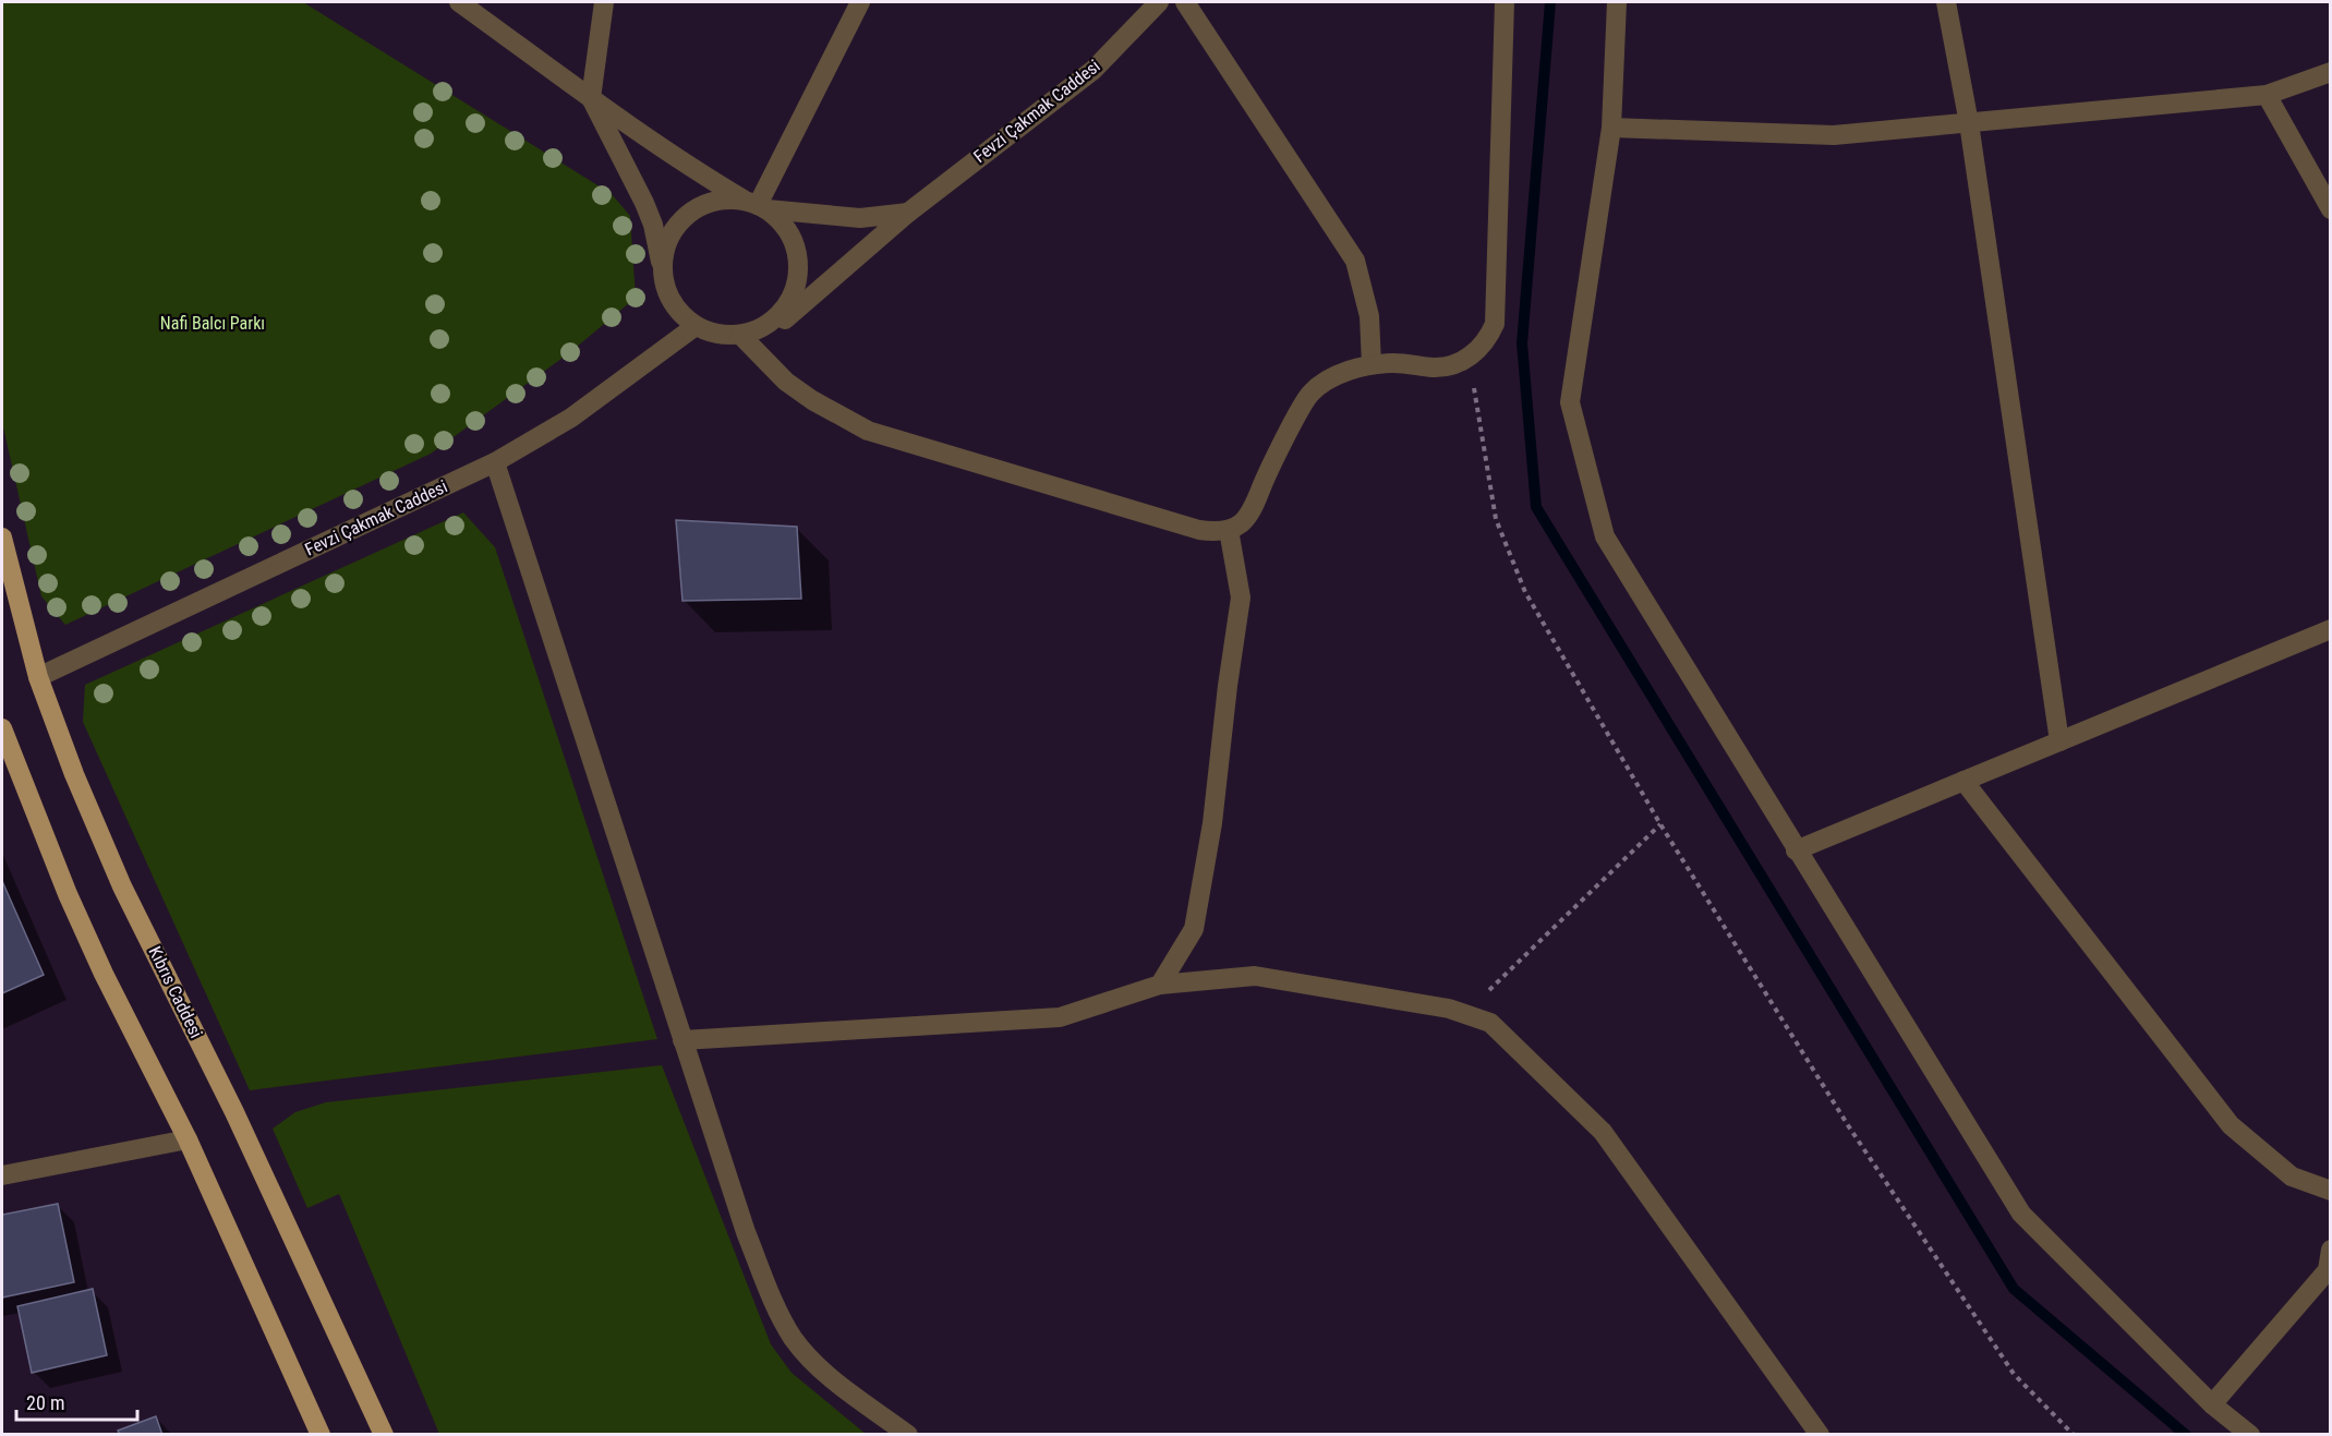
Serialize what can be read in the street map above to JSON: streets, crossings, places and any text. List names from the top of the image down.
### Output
{
  "streets": {
    "main road": ["Kıbrıs Caddesi"],
    "street": ["Fevzi Çakmak Caddesi"]
  },
  "crossings": [
    ["Fevzi Çakmak Caddesi", "Kıbrıs Caddesi"]
  ],
  "parks": ["Nafi Balcı Parkı"],
  "scale_bar": "20 m"
}
